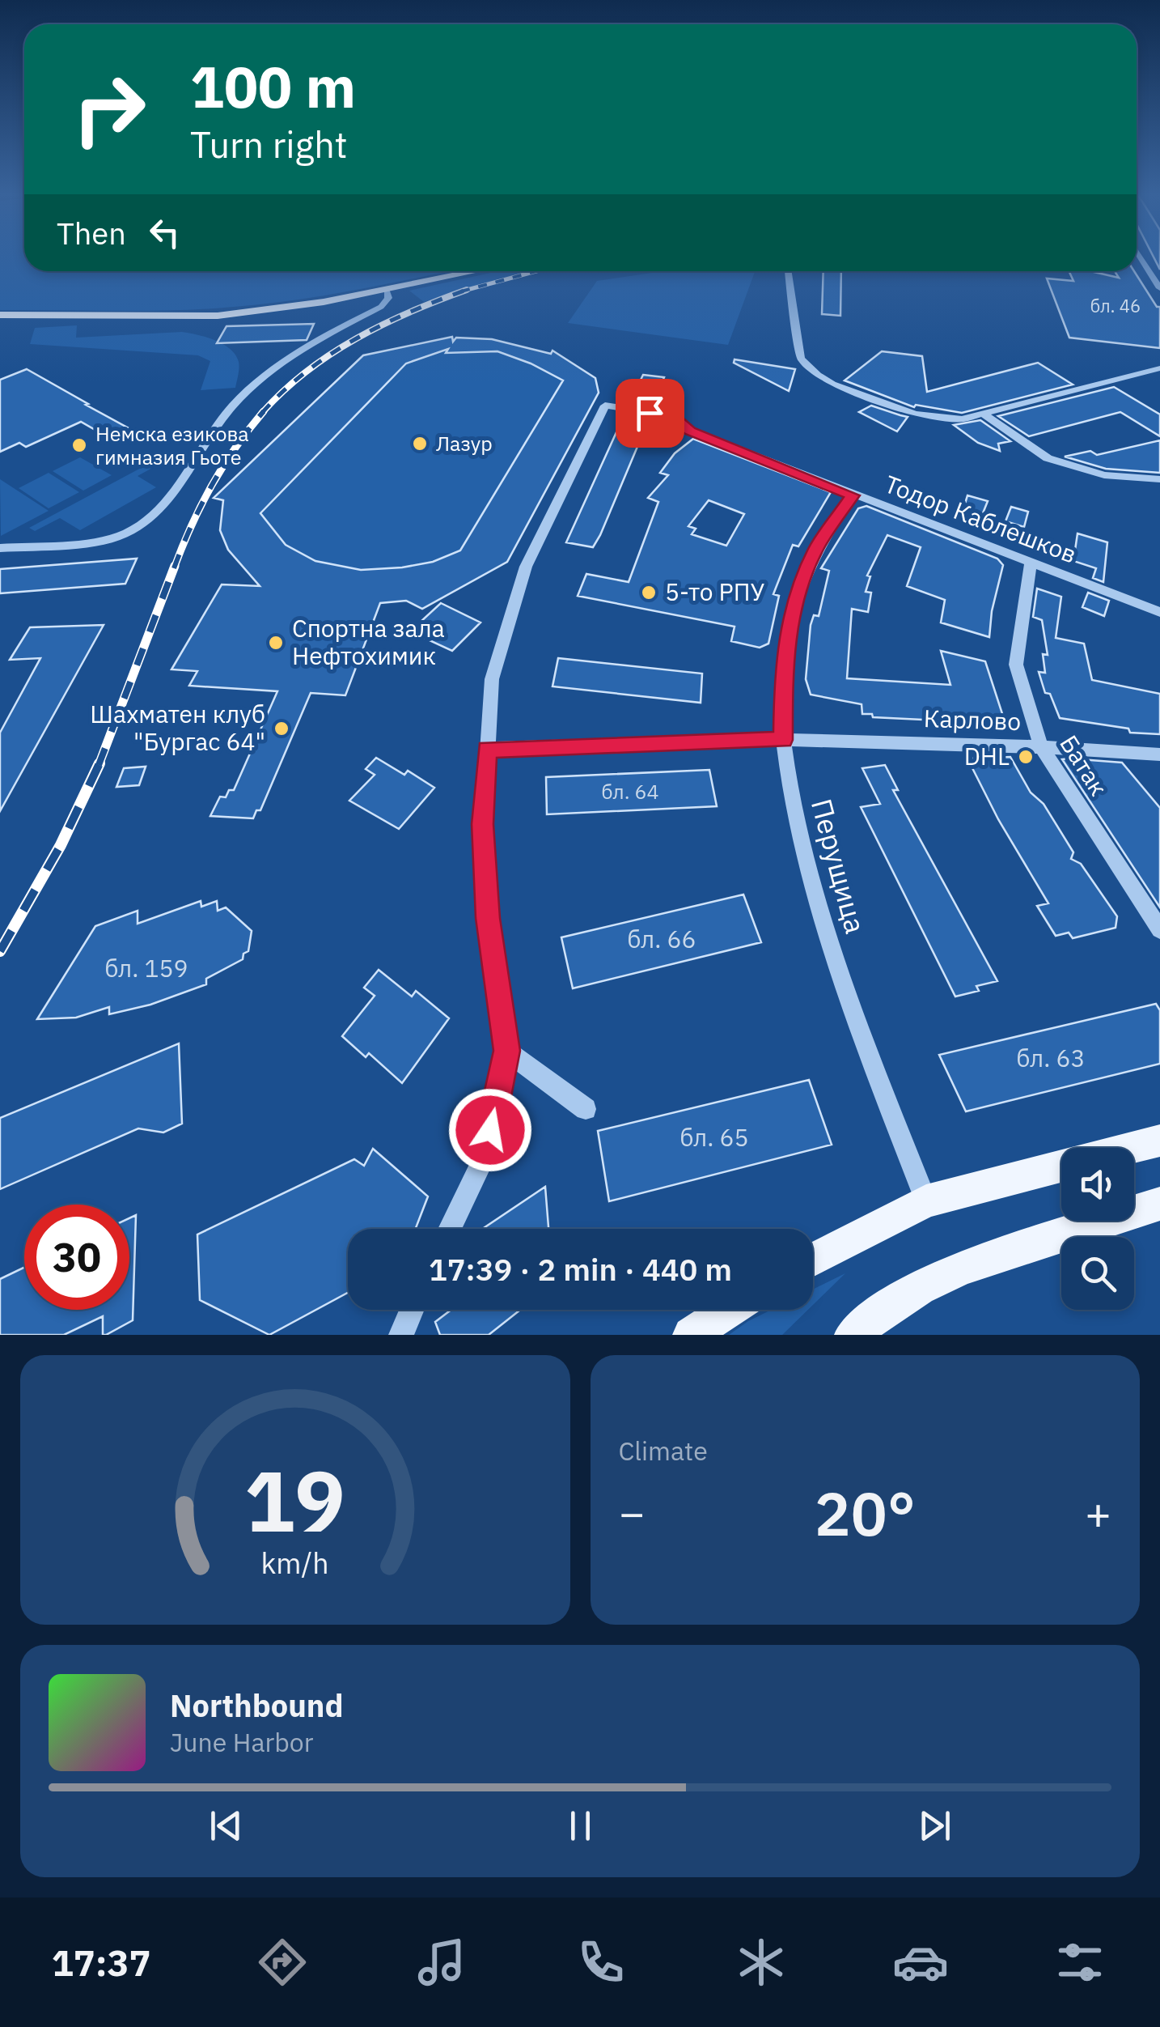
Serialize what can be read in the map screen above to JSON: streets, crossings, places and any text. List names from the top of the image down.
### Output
{
  "streets": {
    "street": [
      "Тодор Каблешков",
      "Карлово",
      "Батак",
      "Перущица"
    ]
  },
  "crossings": [
    ["Тодор Каблешков", "Карлово"],
    ["Тодор Каблешков", "Батак"],
    ["Тодор Каблешков", "Перущица"],
    ["Карлово", "Батак"],
    ["Карлово", "Перущица"]
  ],
  "places": [
    "Лазур",
    "Немска езикова гимназия Гьоте",
    "5-то РПУ",
    "Спортна зала Нефтохимик",
    "Шахматен клуб \"Бургас 64\"",
    "DHL"
  ],
  "house_numbers": [
    "бл. 46",
    "бл. 64",
    "бл. 66",
    "бл. 159",
    "бл. 63",
    "бл. 65"
  ],
  "page": {
    "turn": ["100 m", "Turn right"],
    "then": "Then",
    "limit": "30",
    "trip": "17:39 · 2 min · 440 m",
    "tile": "Climate",
    "heat": ["−", "20°", "+"],
    "song": ["Northbound", "June Harbor"],
    "tabs": "17:37",
    "gauge": ["19", "km/h"]
  }
}
